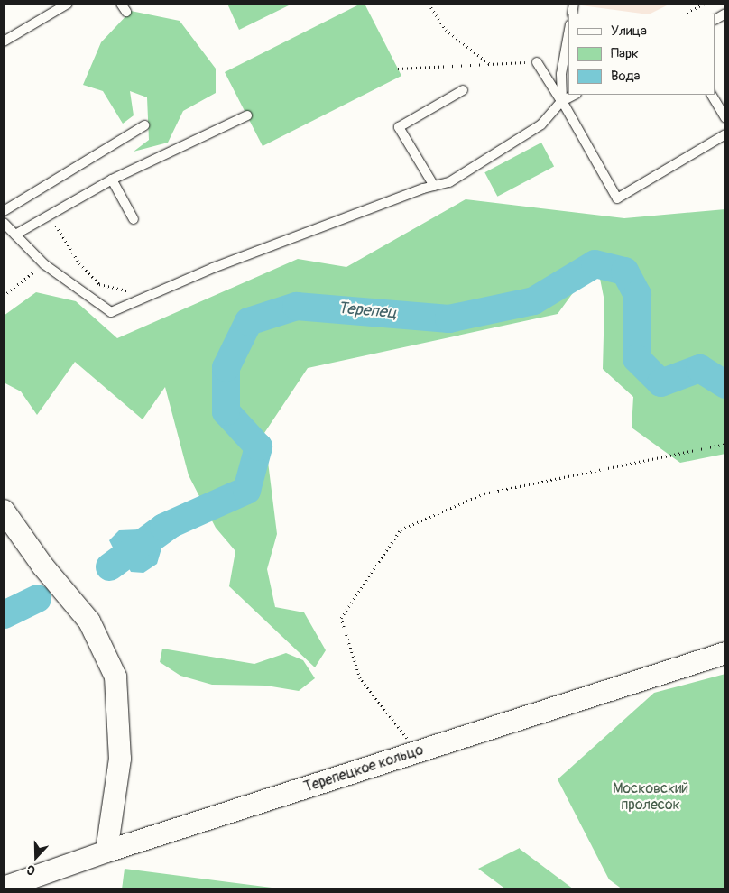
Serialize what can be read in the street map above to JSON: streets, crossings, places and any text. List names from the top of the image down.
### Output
{
  "streets": {
    "street": ["Терепецкое кольцо"]
  },
  "water": ["Терепец"],
  "parks": ["Московский пролесок"],
  "legend": ["Улица", "Парк", "Вода"],
  "north": "bottom"
}
